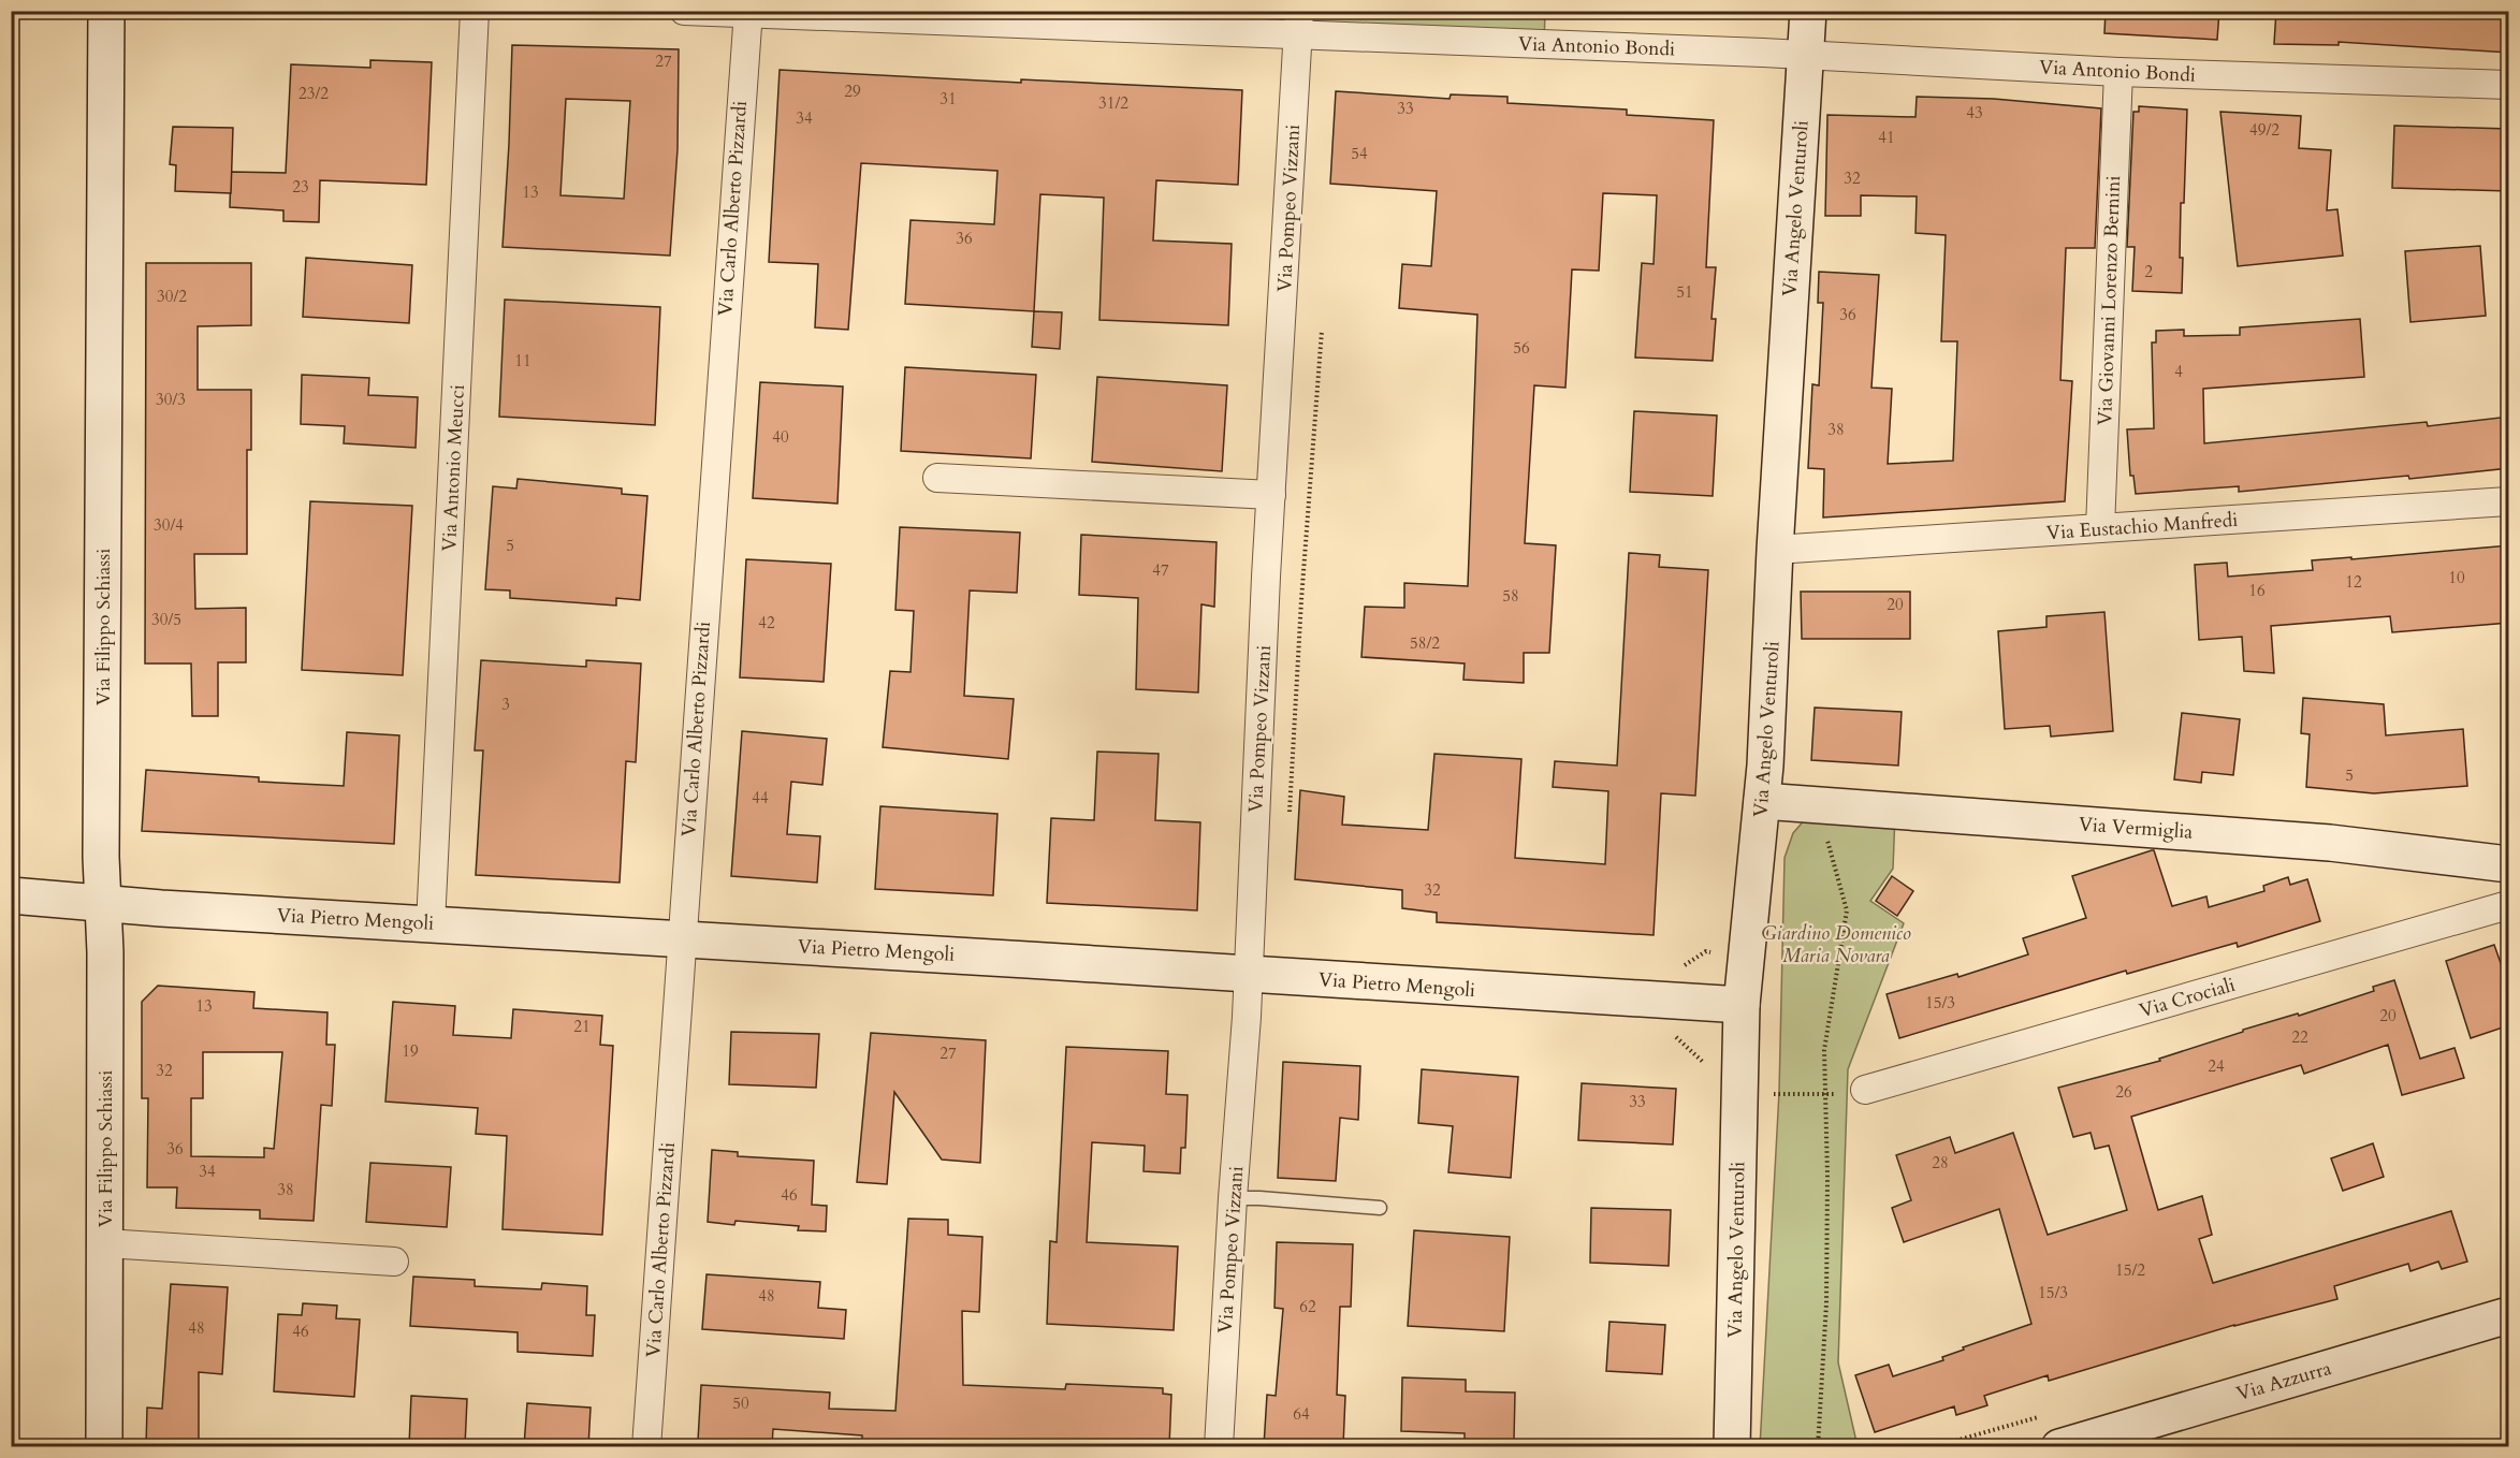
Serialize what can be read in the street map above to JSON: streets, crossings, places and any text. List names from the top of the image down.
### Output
{
  "streets": {
    "street": [
      "Via Antonio Bondi",
      "Via Carlo Alberto Pizzardi",
      "Via Pompeo Vizzani",
      "Via Angelo Venturoli",
      "Via Giovanni Lorenzo Bernini",
      "Via Antonio Meucci",
      "Via Eustachio Manfredi",
      "Via Filippo Schiassi",
      "Via Vermiglia",
      "Via Pietro Mengoli",
      "Via Crociali",
      "Via Azzurra"
    ]
  },
  "crossings": [
    ["Via Antonio Bondi", "Via Carlo Alberto Pizzardi"],
    ["Via Antonio Bondi", "Via Pompeo Vizzani"],
    ["Via Antonio Bondi", "Via Angelo Venturoli"],
    ["Via Antonio Bondi", "Via Giovanni Lorenzo Bernini"],
    ["Via Carlo Alberto Pizzardi", "Via Pietro Mengoli"],
    ["Via Pompeo Vizzani", "Via Pietro Mengoli"],
    ["Via Angelo Venturoli", "Via Eustachio Manfredi"],
    ["Via Angelo Venturoli", "Via Vermiglia"],
    ["Via Angelo Venturoli", "Via Pietro Mengoli"],
    ["Via Giovanni Lorenzo Bernini", "Via Eustachio Manfredi"],
    ["Via Antonio Meucci", "Via Pietro Mengoli"],
    ["Via Filippo Schiassi", "Via Pietro Mengoli"]
  ],
  "parks": ["Giardino Domenico Maria Novara"],
  "house_numbers": [
    "27",
    "29",
    "23/2",
    "31",
    "31/2",
    "33",
    "43",
    "34",
    "49/2",
    "41",
    "54",
    "32",
    "23",
    "13",
    "36",
    "2",
    "51",
    "30/2",
    "36",
    "56",
    "11",
    "4",
    "30/3",
    "38",
    "40",
    "30/4",
    "5",
    "47",
    "10",
    "12",
    "16",
    "58",
    "20",
    "30/5",
    "42",
    "58/2",
    "3",
    "5",
    "44",
    "32",
    "15/3",
    "13",
    "20",
    "21",
    "22",
    "19",
    "27",
    "24",
    "32",
    "26",
    "33",
    "36",
    "28",
    "34",
    "38",
    "46",
    "15/2",
    "15/3",
    "48",
    "62",
    "48",
    "46",
    "50",
    "64"
  ]
}
